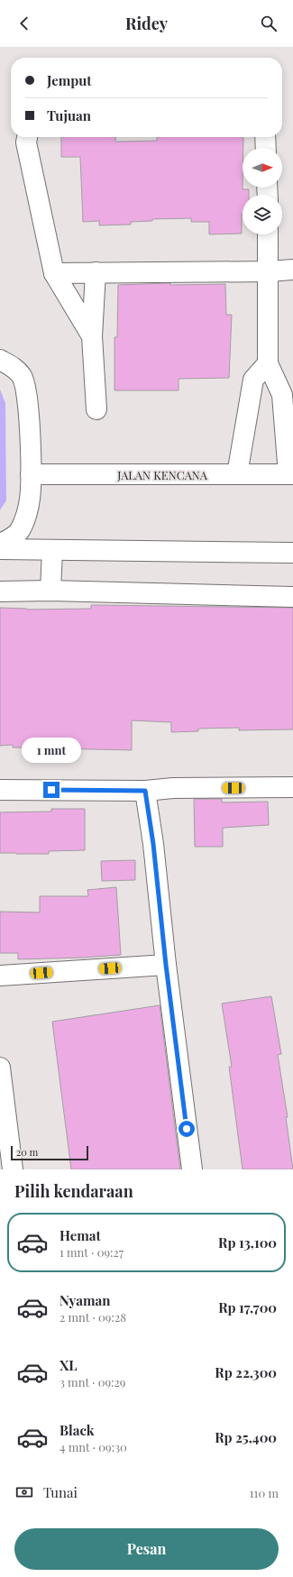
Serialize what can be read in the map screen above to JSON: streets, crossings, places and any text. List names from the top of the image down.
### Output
{
  "streets": {
    "street": ["JALAN KENCANA"]
  },
  "scale_bar": "20 m",
  "north": "right",
  "page": {
    "header": "Ridey",
    "banner": ["Jemput", "Tujuan"],
    "bubble": "1 mnt",
    "scale": "20 m",
    "heading": "Pilih kendaraan",
    "list": [
      {
        "name": "Hemat",
        "note": "1 mnt · 09:27",
        "value": "Rp 13,100"
      },
      {
        "name": "Nyaman",
        "note": "2 mnt · 09:28",
        "value": "Rp 17,700"
      },
      {
        "name": "XL",
        "note": "3 mnt · 09:29",
        "value": "Rp 22,300"
      },
      {
        "name": "Black",
        "note": "4 mnt · 09:30",
        "value": "Rp 25,400"
      }
    ],
    "pay": ["Tunai", "110 m"],
    "buttons": "Pesan"
  }
}
